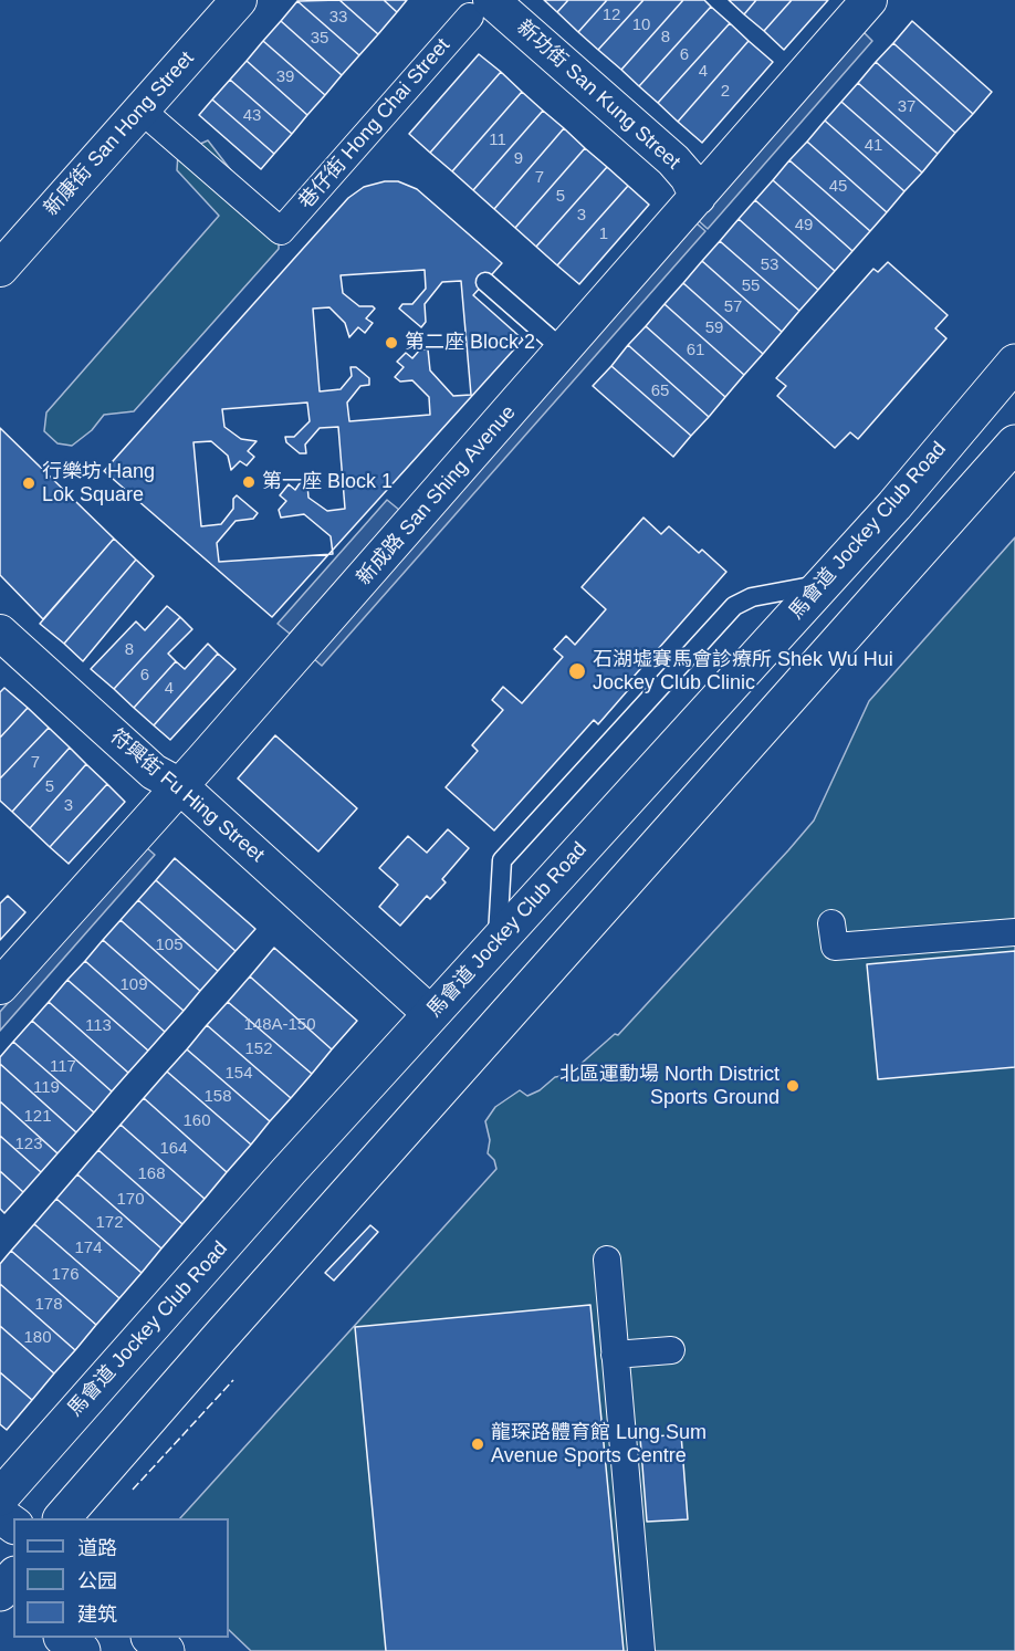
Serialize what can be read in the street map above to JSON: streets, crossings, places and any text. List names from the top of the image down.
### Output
{
  "streets": {
    "main road": ["馬會道 Jockey Club Road"],
    "street": [
      "新功街 San Kung Street",
      "巷仔街 Hong Chai Street",
      "新康街 San Hong Street",
      "新成路 San Shing Avenue",
      "符興街 Fu Hing Street"
    ]
  },
  "crossings": [
    ["新功街 San Kung Street", "巷仔街 Hong Chai Street"],
    ["新功街 San Kung Street", "新成路 San Shing Avenue"],
    ["新成路 San Shing Avenue", "符興街 Fu Hing Street"],
    ["馬會道 Jockey Club Road", "符興街 Fu Hing Street"]
  ],
  "places": [
    "第二座 Block 2",
    "第一座 Block 1",
    "行樂坊 Hang Lok Square",
    "石湖墟賽馬會診療所 Shek Wu Hui Jockey Club Clinic",
    "北區運動場 North District Sports Ground",
    "龍琛路體育館 Lung Sum Avenue Sports Centre"
  ],
  "house_numbers": [
    "12",
    "33",
    "10",
    "8",
    "35",
    "6",
    "4",
    "39",
    "2",
    "37",
    "43",
    "11",
    "41",
    "9",
    "7",
    "45",
    "5",
    "3",
    "49",
    "1",
    "53",
    "55",
    "57",
    "59",
    "61",
    "65",
    "8",
    "6",
    "4",
    "7",
    "5",
    "3",
    "105",
    "109",
    "148A-150",
    "113",
    "152",
    "117",
    "154",
    "119",
    "158",
    "121",
    "160",
    "123",
    "164",
    "168",
    "170",
    "172",
    "174",
    "176",
    "178",
    "180"
  ],
  "legend": ["道路", "公园", "建筑"]
}
